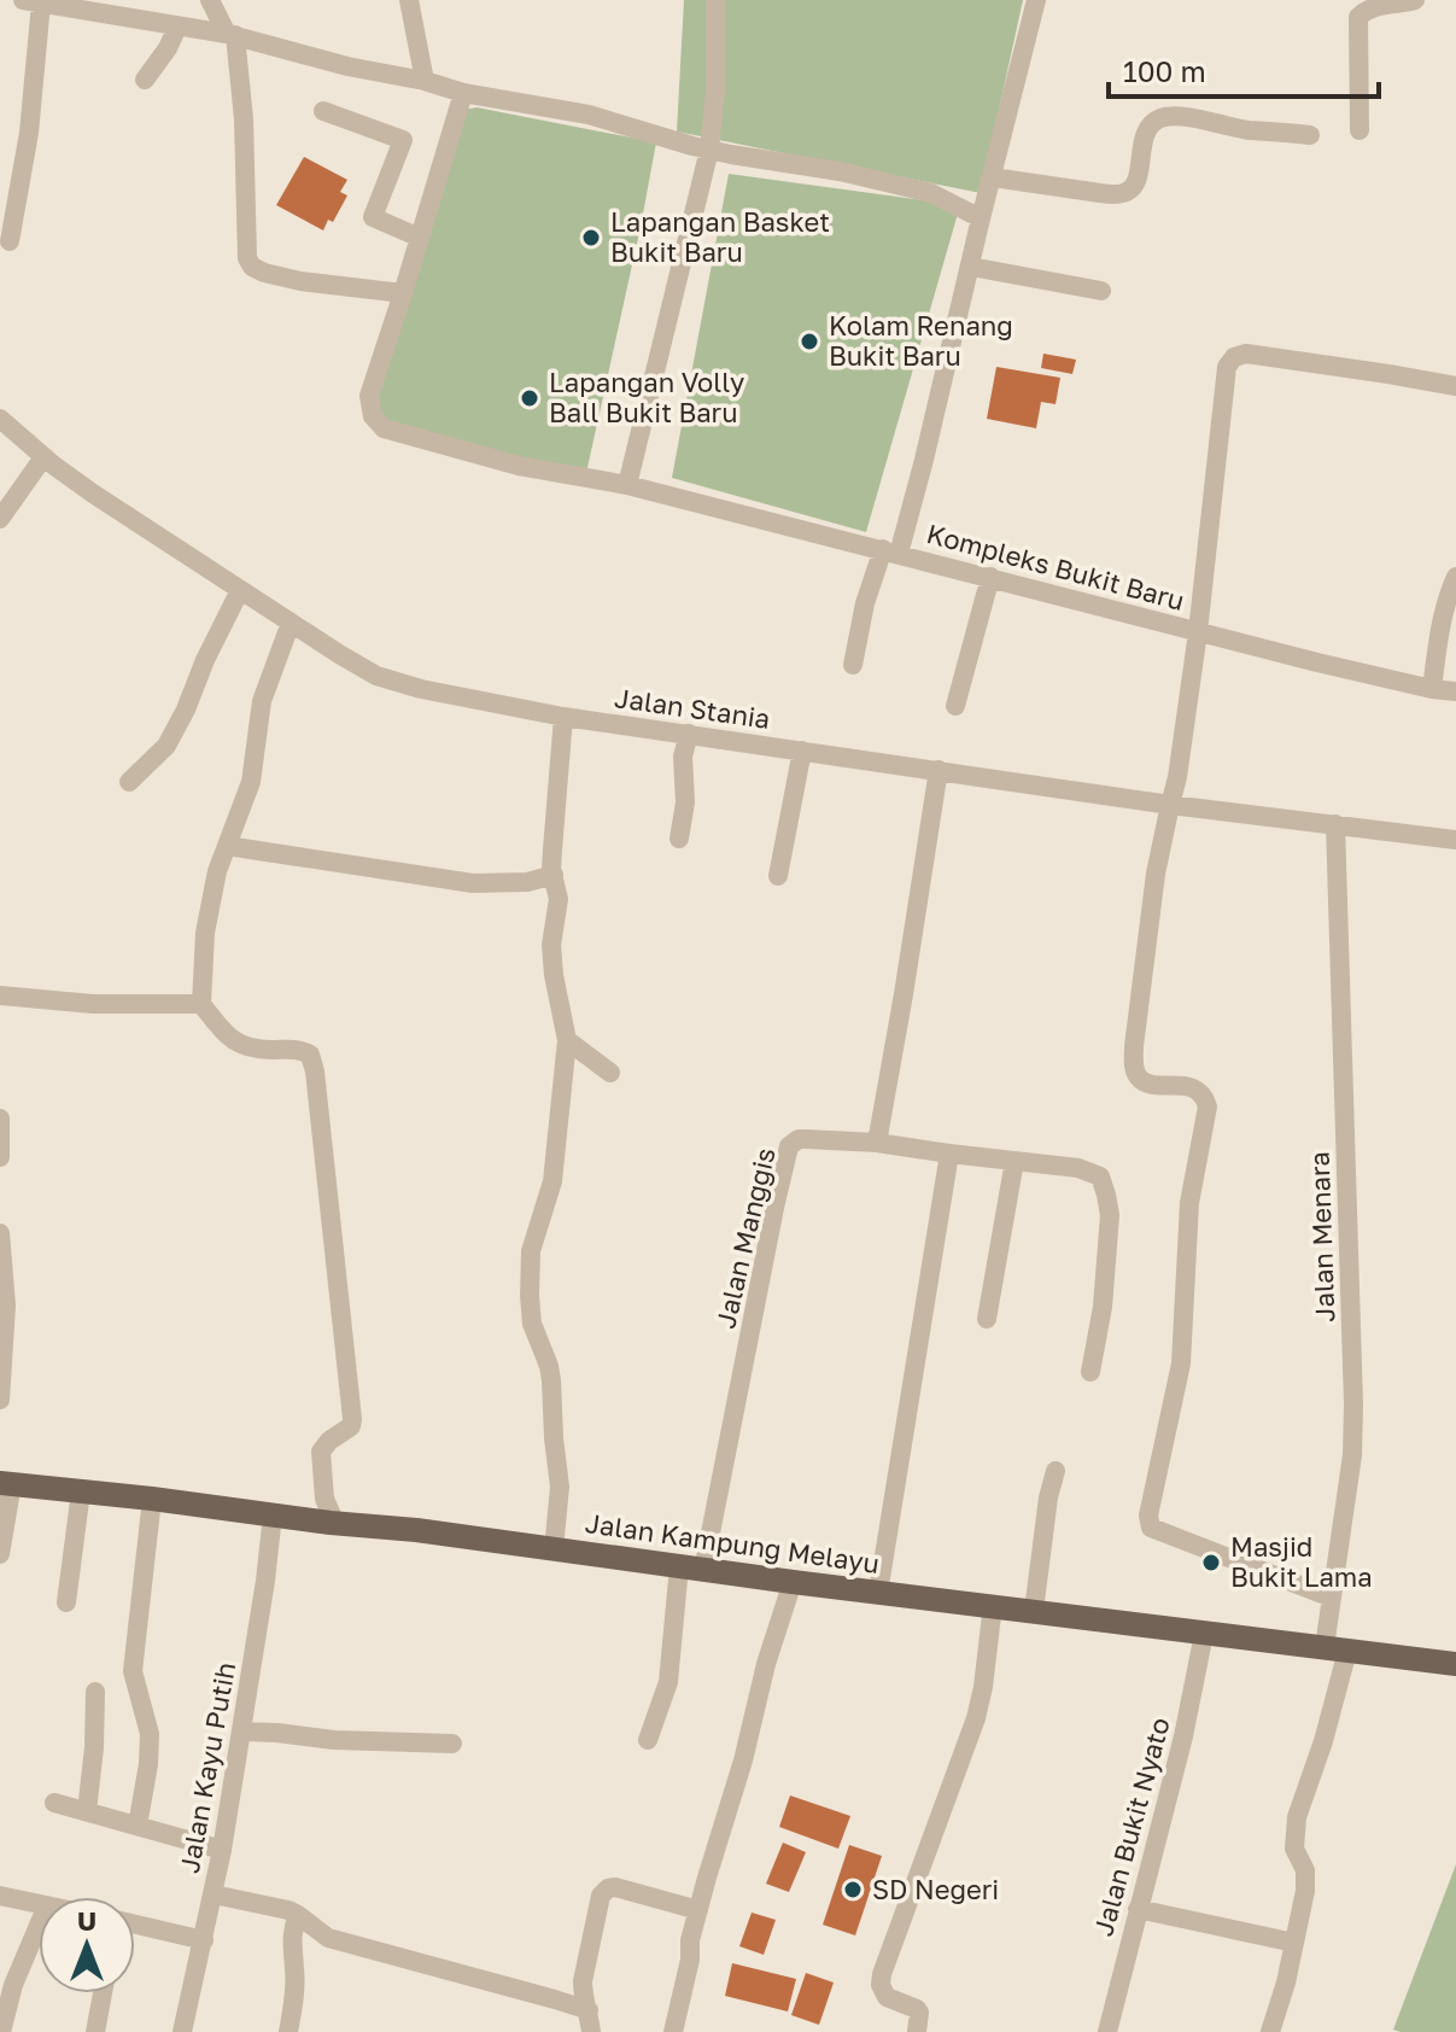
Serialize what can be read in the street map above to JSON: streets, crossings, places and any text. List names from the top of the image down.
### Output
{
  "streets": {
    "main road": ["Jalan Kampung Melayu"],
    "street": [
      "Kompleks Bukit Baru",
      "Jalan Stania",
      "Jalan Menara",
      "Jalan Manggis",
      "Jalan Kayu Putih",
      "Jalan Bukit Nyato"
    ]
  },
  "crossings": [
    ["Kompleks Bukit Baru", "Jalan Stania"],
    ["Kompleks Bukit Baru", "Jalan Menara"],
    ["Jalan Stania", "Jalan Menara"],
    ["Jalan Menara", "Jalan Kampung Melayu"],
    ["Jalan Manggis", "Jalan Kampung Melayu"],
    ["Jalan Kampung Melayu", "Jalan Kayu Putih"],
    ["Jalan Kampung Melayu", "Jalan Bukit Nyato"]
  ],
  "places": [
    "Lapangan Basket Bukit Baru",
    "Kolam Renang Bukit Baru",
    "Lapangan Volly Ball Bukit Baru",
    "Masjid Bukit Lama",
    "SD Negeri"
  ],
  "scale_bar": "100 m",
  "north": "top"
}
